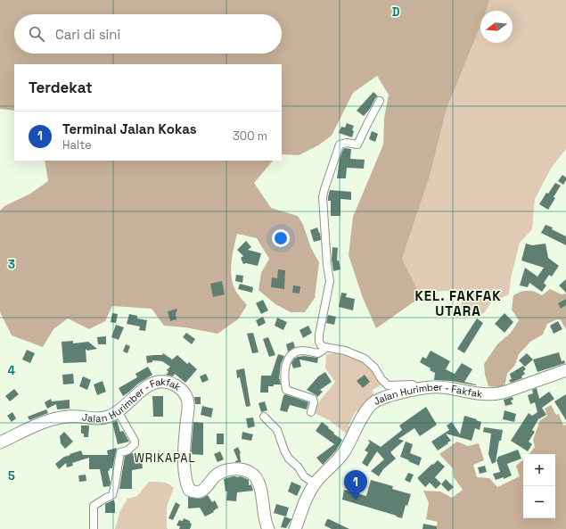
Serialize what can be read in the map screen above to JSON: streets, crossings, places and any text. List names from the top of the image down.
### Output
{
  "streets": {
    "main road": ["Jalan Hurimber - Fakfak"]
  },
  "districts": ["KEL. FAKFAK UTARA", "WRIKAPAL"],
  "north": "left",
  "page": {
    "search": "Cari di sini",
    "heading": "Terdekat",
    "list": [
      {
        "mark": "1",
        "name": "Terminal Jalan Kokas",
        "note": "Halte",
        "value": "300 m"
      }
    ],
    "map_buttons": ["+", "−"],
    "pins": "1"
  },
  "grid": {
    "columns": ["D"],
    "rows": ["3", "4", "5"]
  }
}
